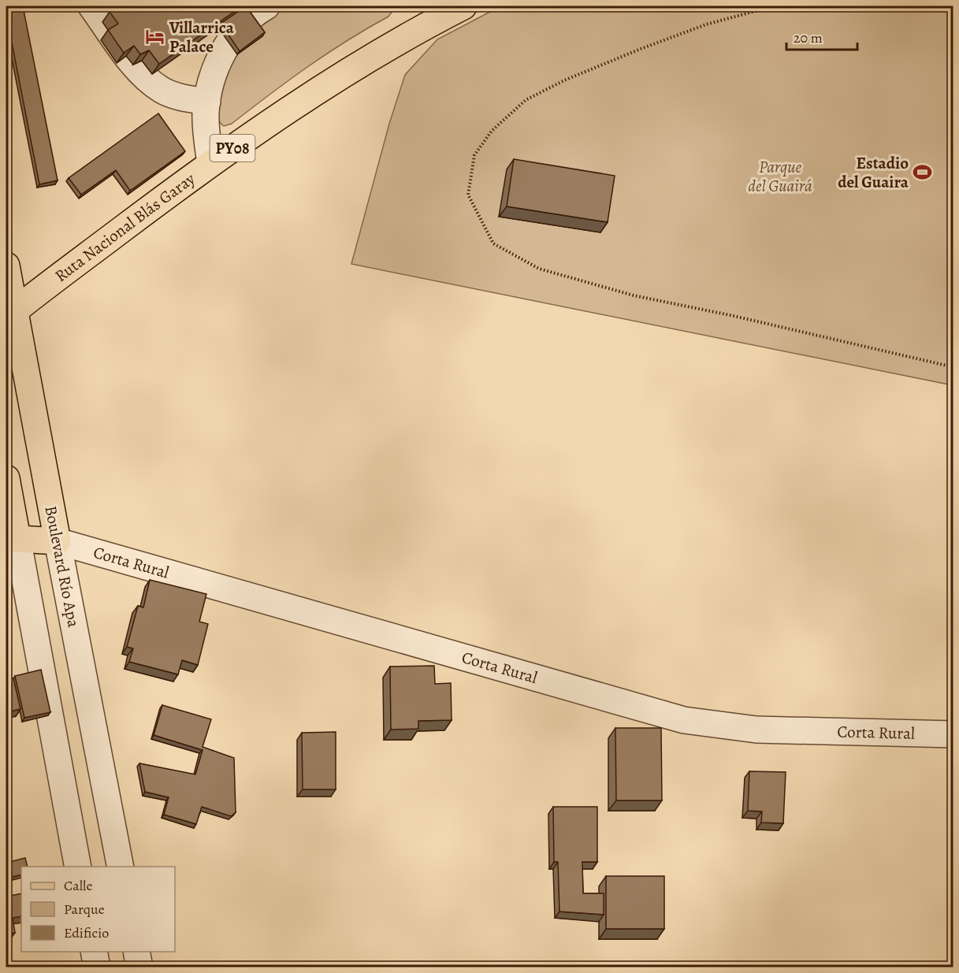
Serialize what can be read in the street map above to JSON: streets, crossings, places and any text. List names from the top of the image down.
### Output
{
  "streets": {
    "main road": ["PY08", "Ruta Nacional Blás Garay", "Boulevard Río Apa"],
    "street": ["Corta Rural"]
  },
  "crossings": [
    ["Ruta Nacional Blás Garay", "Boulevard Río Apa"],
    ["Corta Rural", "Boulevard Río Apa"]
  ],
  "parks": ["Parque del Guairá"],
  "places": {
    "hotel": ["Villarrica Palace"],
    "sports": ["Estadio del Guaira"]
  },
  "legend": ["Calle", "Parque", "Edificio"],
  "scale_bar": "20 m"
}
